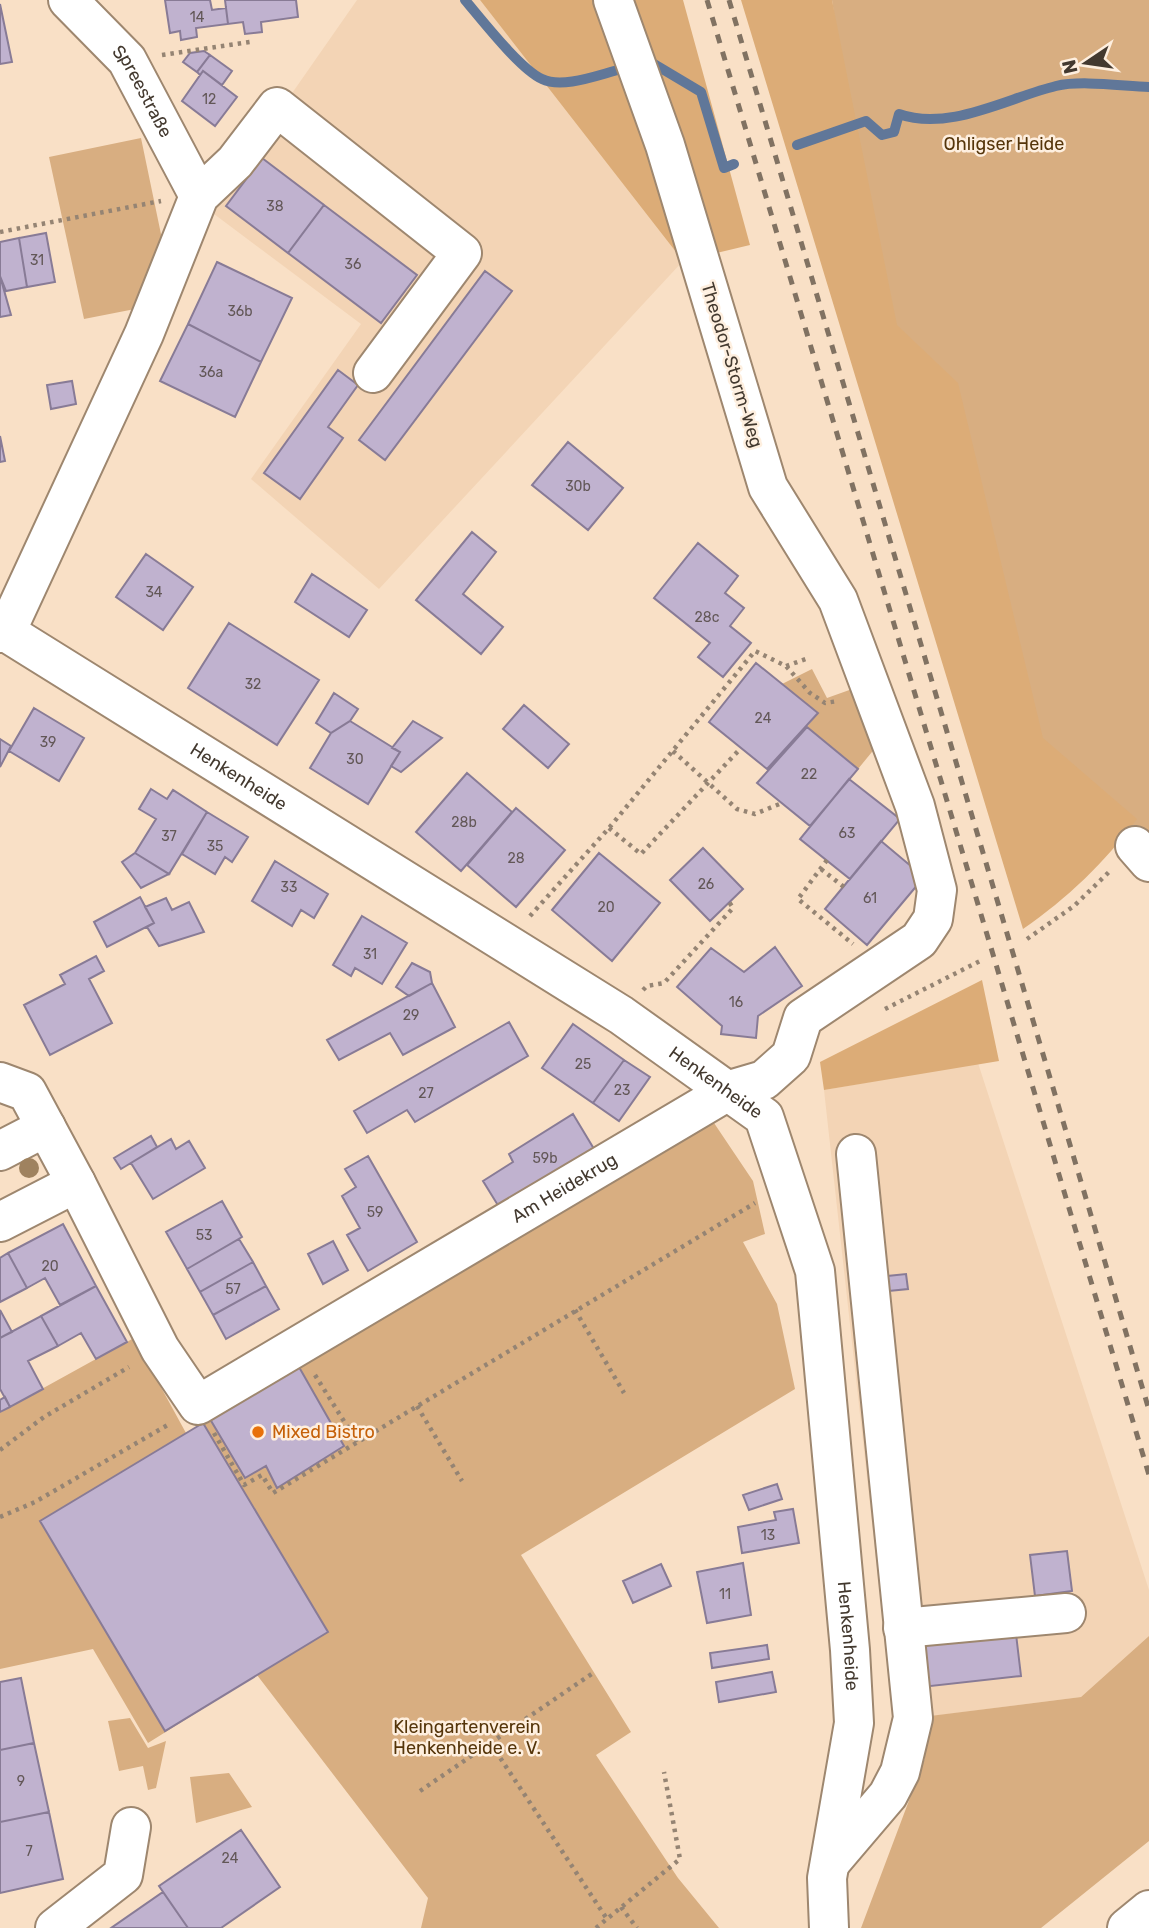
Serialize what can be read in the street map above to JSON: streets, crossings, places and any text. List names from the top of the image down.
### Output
{
  "streets": {
    "main road": [
      "Spreestraße",
      "Theodor-Storm-Weg",
      "Henkenheide",
      "Am Heidekrug"
    ]
  },
  "crossings": [
    ["Spreestraße", "Henkenheide"],
    ["Theodor-Storm-Weg", "Am Heidekrug"],
    ["Henkenheide", "Am Heidekrug"]
  ],
  "parks": ["Ohligser Heide", "Kleingartenverein Henkenheide e. V."],
  "places": ["Mixed Bistro"],
  "house_numbers": [
    "14",
    "12",
    "38",
    "31",
    "36",
    "36b",
    "36a",
    "30b",
    "34",
    "28c",
    "32",
    "24",
    "39",
    "30",
    "22",
    "28b",
    "63",
    "37",
    "35",
    "28",
    "26",
    "33",
    "61",
    "20",
    "31",
    "16",
    "29",
    "25",
    "23",
    "27",
    "59b",
    "59",
    "53",
    "20",
    "57",
    "13",
    "11",
    "9",
    "7",
    "24"
  ],
  "north": "left"
}
